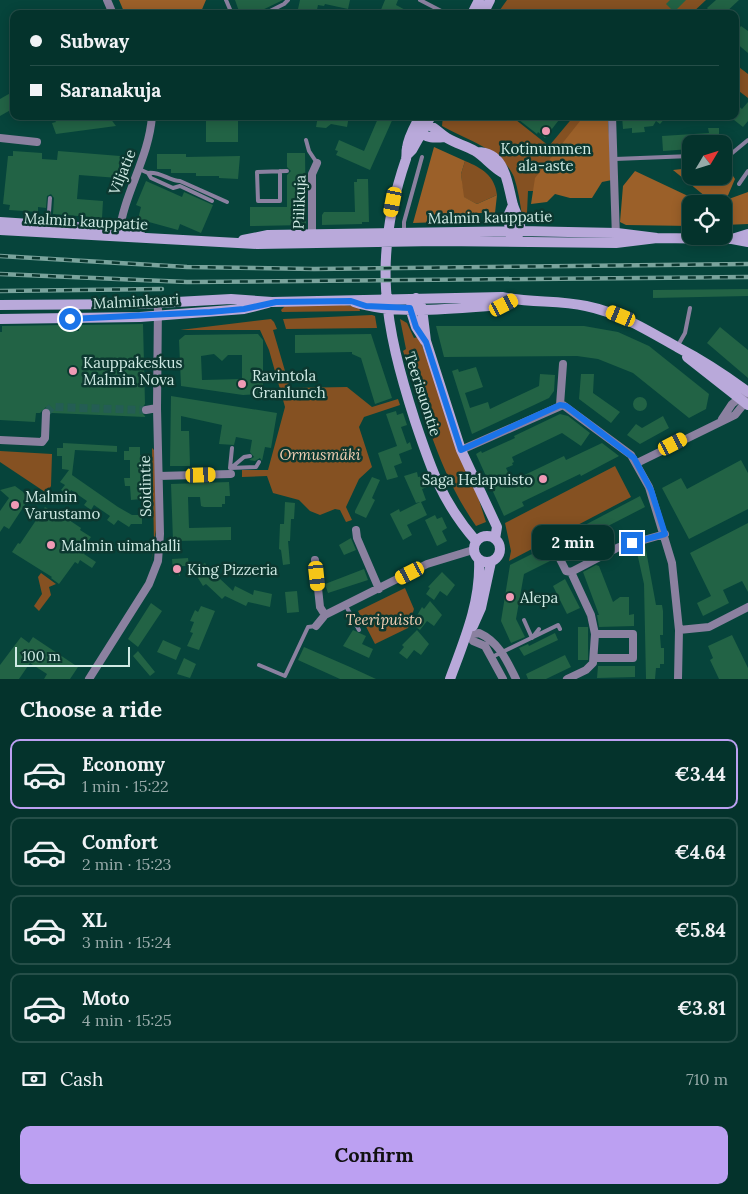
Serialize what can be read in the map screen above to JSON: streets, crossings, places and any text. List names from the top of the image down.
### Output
{
  "streets": {
    "main road": ["Malmin kauppatie", "Malminkaari", "Teerisuontie"],
    "street": ["Viljatie", "Piilikuja", "Soidintie"]
  },
  "crossings": [
    ["Viljatie", "Malmin kauppatie"],
    ["Piilikuja", "Malmin kauppatie"],
    ["Malminkaari", "Teerisuontie"],
    ["Malminkaari", "Soidintie"]
  ],
  "parks": ["Ormusmäki", "Teeripuisto"],
  "places": [
    "Kotinummen ala-aste",
    "Kauppakeskus Malmin Nova",
    "Ravintola Granlunch",
    "Saga Helapuisto",
    "Malmin Varustamo",
    "Malmin uimahalli",
    "King Pizzeria",
    "Alepa"
  ],
  "scale_bar": "100 m",
  "north": "top right",
  "page": {
    "banner": ["Subway", "Saranakuja"],
    "bubble": "2 min",
    "scale": "100 m",
    "heading": "Choose a ride",
    "list": [
      {
        "name": "Economy",
        "note": "1 min · 15:22",
        "value": "€3.44"
      },
      {
        "name": "Comfort",
        "note": "2 min · 15:23",
        "value": "€4.64"
      },
      {
        "name": "XL",
        "note": "3 min · 15:24",
        "value": "€5.84"
      },
      {
        "name": "Moto",
        "note": "4 min · 15:25",
        "value": "€3.81"
      }
    ],
    "pay": ["Cash", "710 m"],
    "buttons": "Confirm"
  }
}
